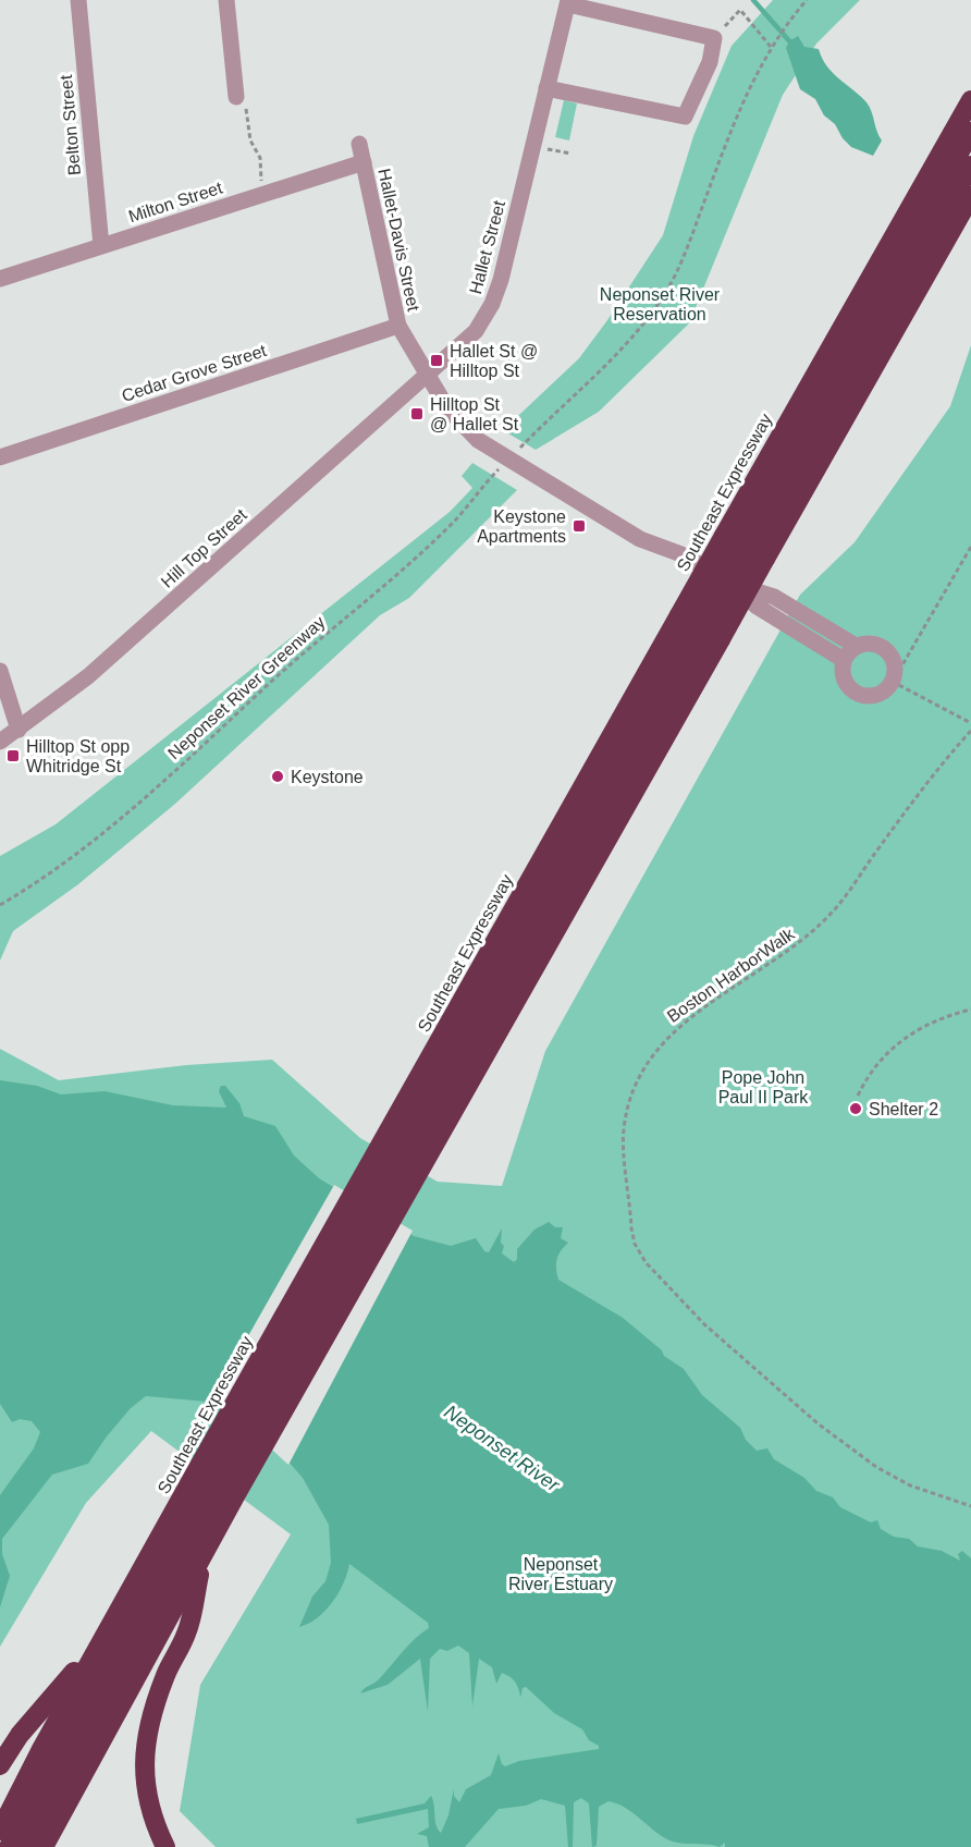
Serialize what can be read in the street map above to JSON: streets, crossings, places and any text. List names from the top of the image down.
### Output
{
  "streets": {
    "highway": ["Southeast Expressway"],
    "street": [
      "Belton Street",
      "Milton Street",
      "Hallet-Davis Street",
      "Hallet Street",
      "Cedar Grove Street",
      "Hill Top Street"
    ],
    "path": ["Neponset River Greenway", "Boston HarborWalk"]
  },
  "crossings": [
    ["Belton Street", "Milton Street"],
    ["Milton Street", "Hallet-Davis Street"],
    ["Hallet-Davis Street", "Hallet Street"],
    ["Hallet-Davis Street", "Cedar Grove Street"],
    ["Hallet-Davis Street", "Hill Top Street"],
    ["Hallet Street", "Hill Top Street"]
  ],
  "water": ["Neponset River"],
  "parks": ["Neponset River Reservation", "Pope John Paul II Park", "Neponset River Estuary"],
  "places": {
    "transit": [
      "Hallet St @ Hilltop St",
      "Hilltop St @ Hallet St",
      "Keystone Apartments",
      "Hilltop St opp Whitridge St"
    ],
    "other": ["Keystone", "Shelter 2"]
  }
}
